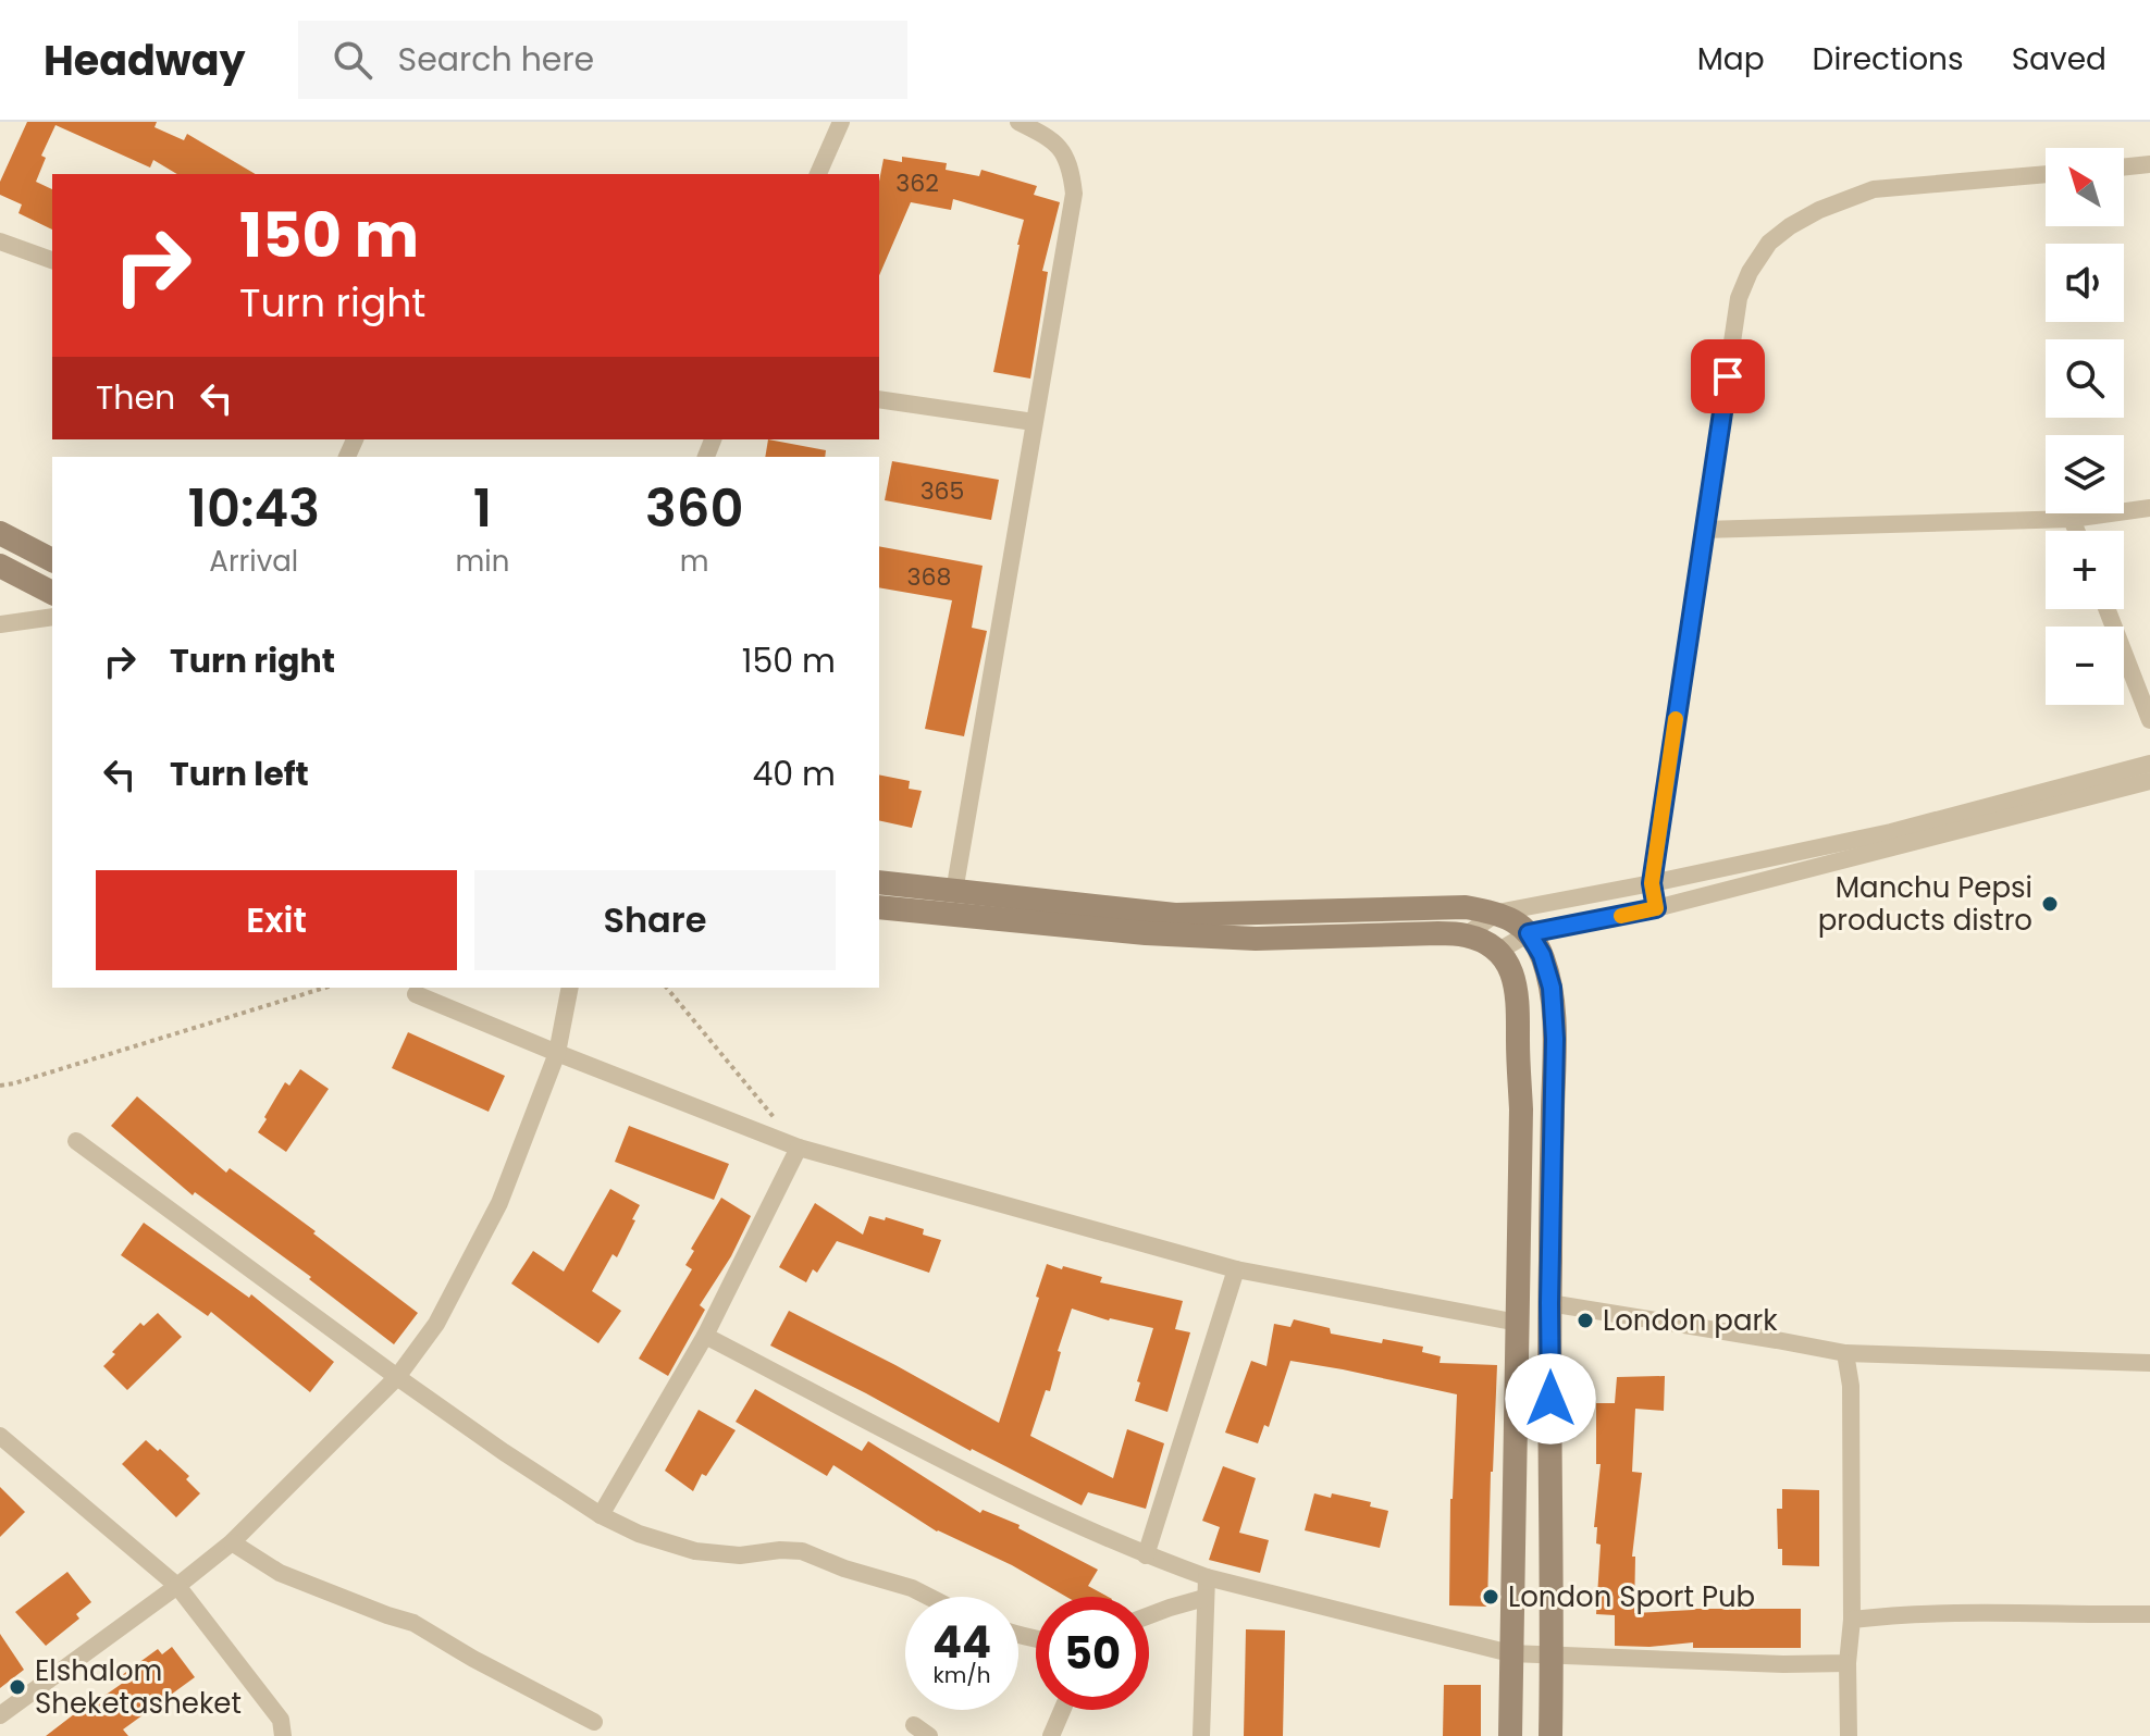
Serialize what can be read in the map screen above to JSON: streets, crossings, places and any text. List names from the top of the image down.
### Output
{
  "places": [
    "Manchu Pepsi products distro",
    "London park",
    "London Sport Pub",
    "Elshalom Sheketasheket"
  ],
  "house_numbers": ["362", "365", "368"],
  "north": "top left",
  "page": {
    "header": "Headway",
    "search": "Search here",
    "nav": ["Map", "Directions", "Saved"],
    "map_buttons": ["+", "−"],
    "turn": ["150 m", "Turn right"],
    "then": "Then",
    "eta": [
      "10:43",
      "Arrival",
      "1",
      "min",
      "360",
      "m"
    ],
    "list": [
      {
        "name": "Turn right",
        "value": "150 m"
      },
      {
        "name": "Turn left",
        "value": "40 m"
      }
    ],
    "buttons": ["Exit", "Share"],
    "speed": "44 km/h",
    "limit": "50"
  }
}
